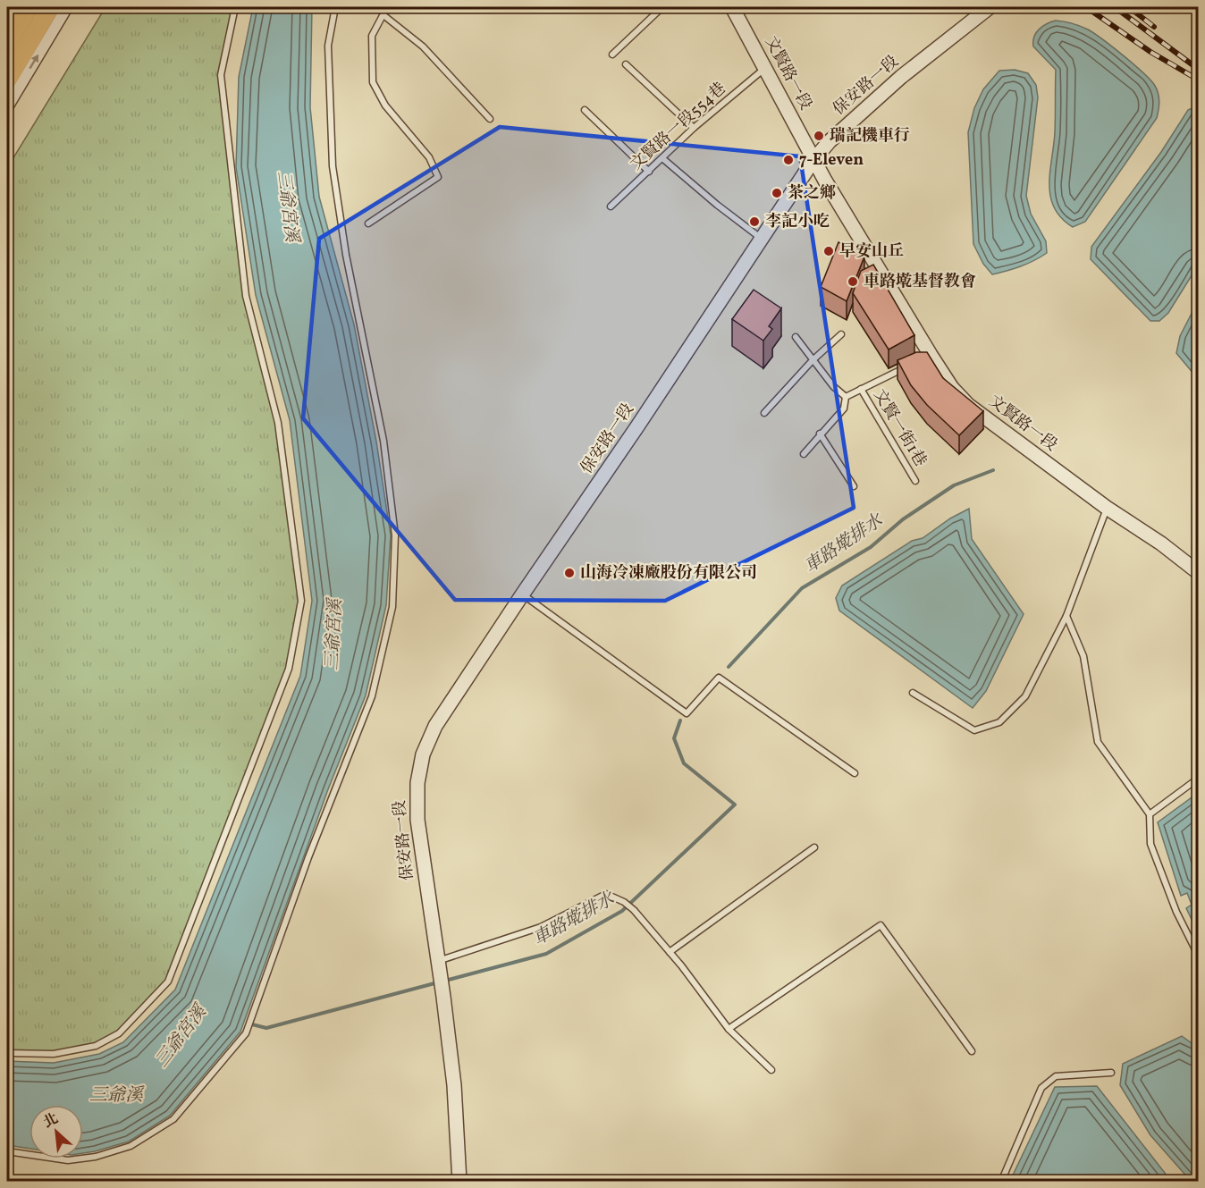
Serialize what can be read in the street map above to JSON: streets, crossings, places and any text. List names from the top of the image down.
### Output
{
  "streets": {
    "street": ["文賢路一段", "保安路一段"],
    "lane": ["文賢路一段554巷", "文賢一街1巷"]
  },
  "crossings": [
    ["文賢路一段", "保安路一段"],
    ["文賢路一段", "文賢路一段554巷"]
  ],
  "water": ["三爺宮溪", "車路墘排水", "三爺溪"],
  "places": [
    "瑞記機車行",
    "7-Eleven",
    "茶之鄉",
    "李記小吃",
    "早安山丘",
    "車路墘基督教會",
    "山海冷凍廠股份有限公司"
  ],
  "north": "top left"
}
